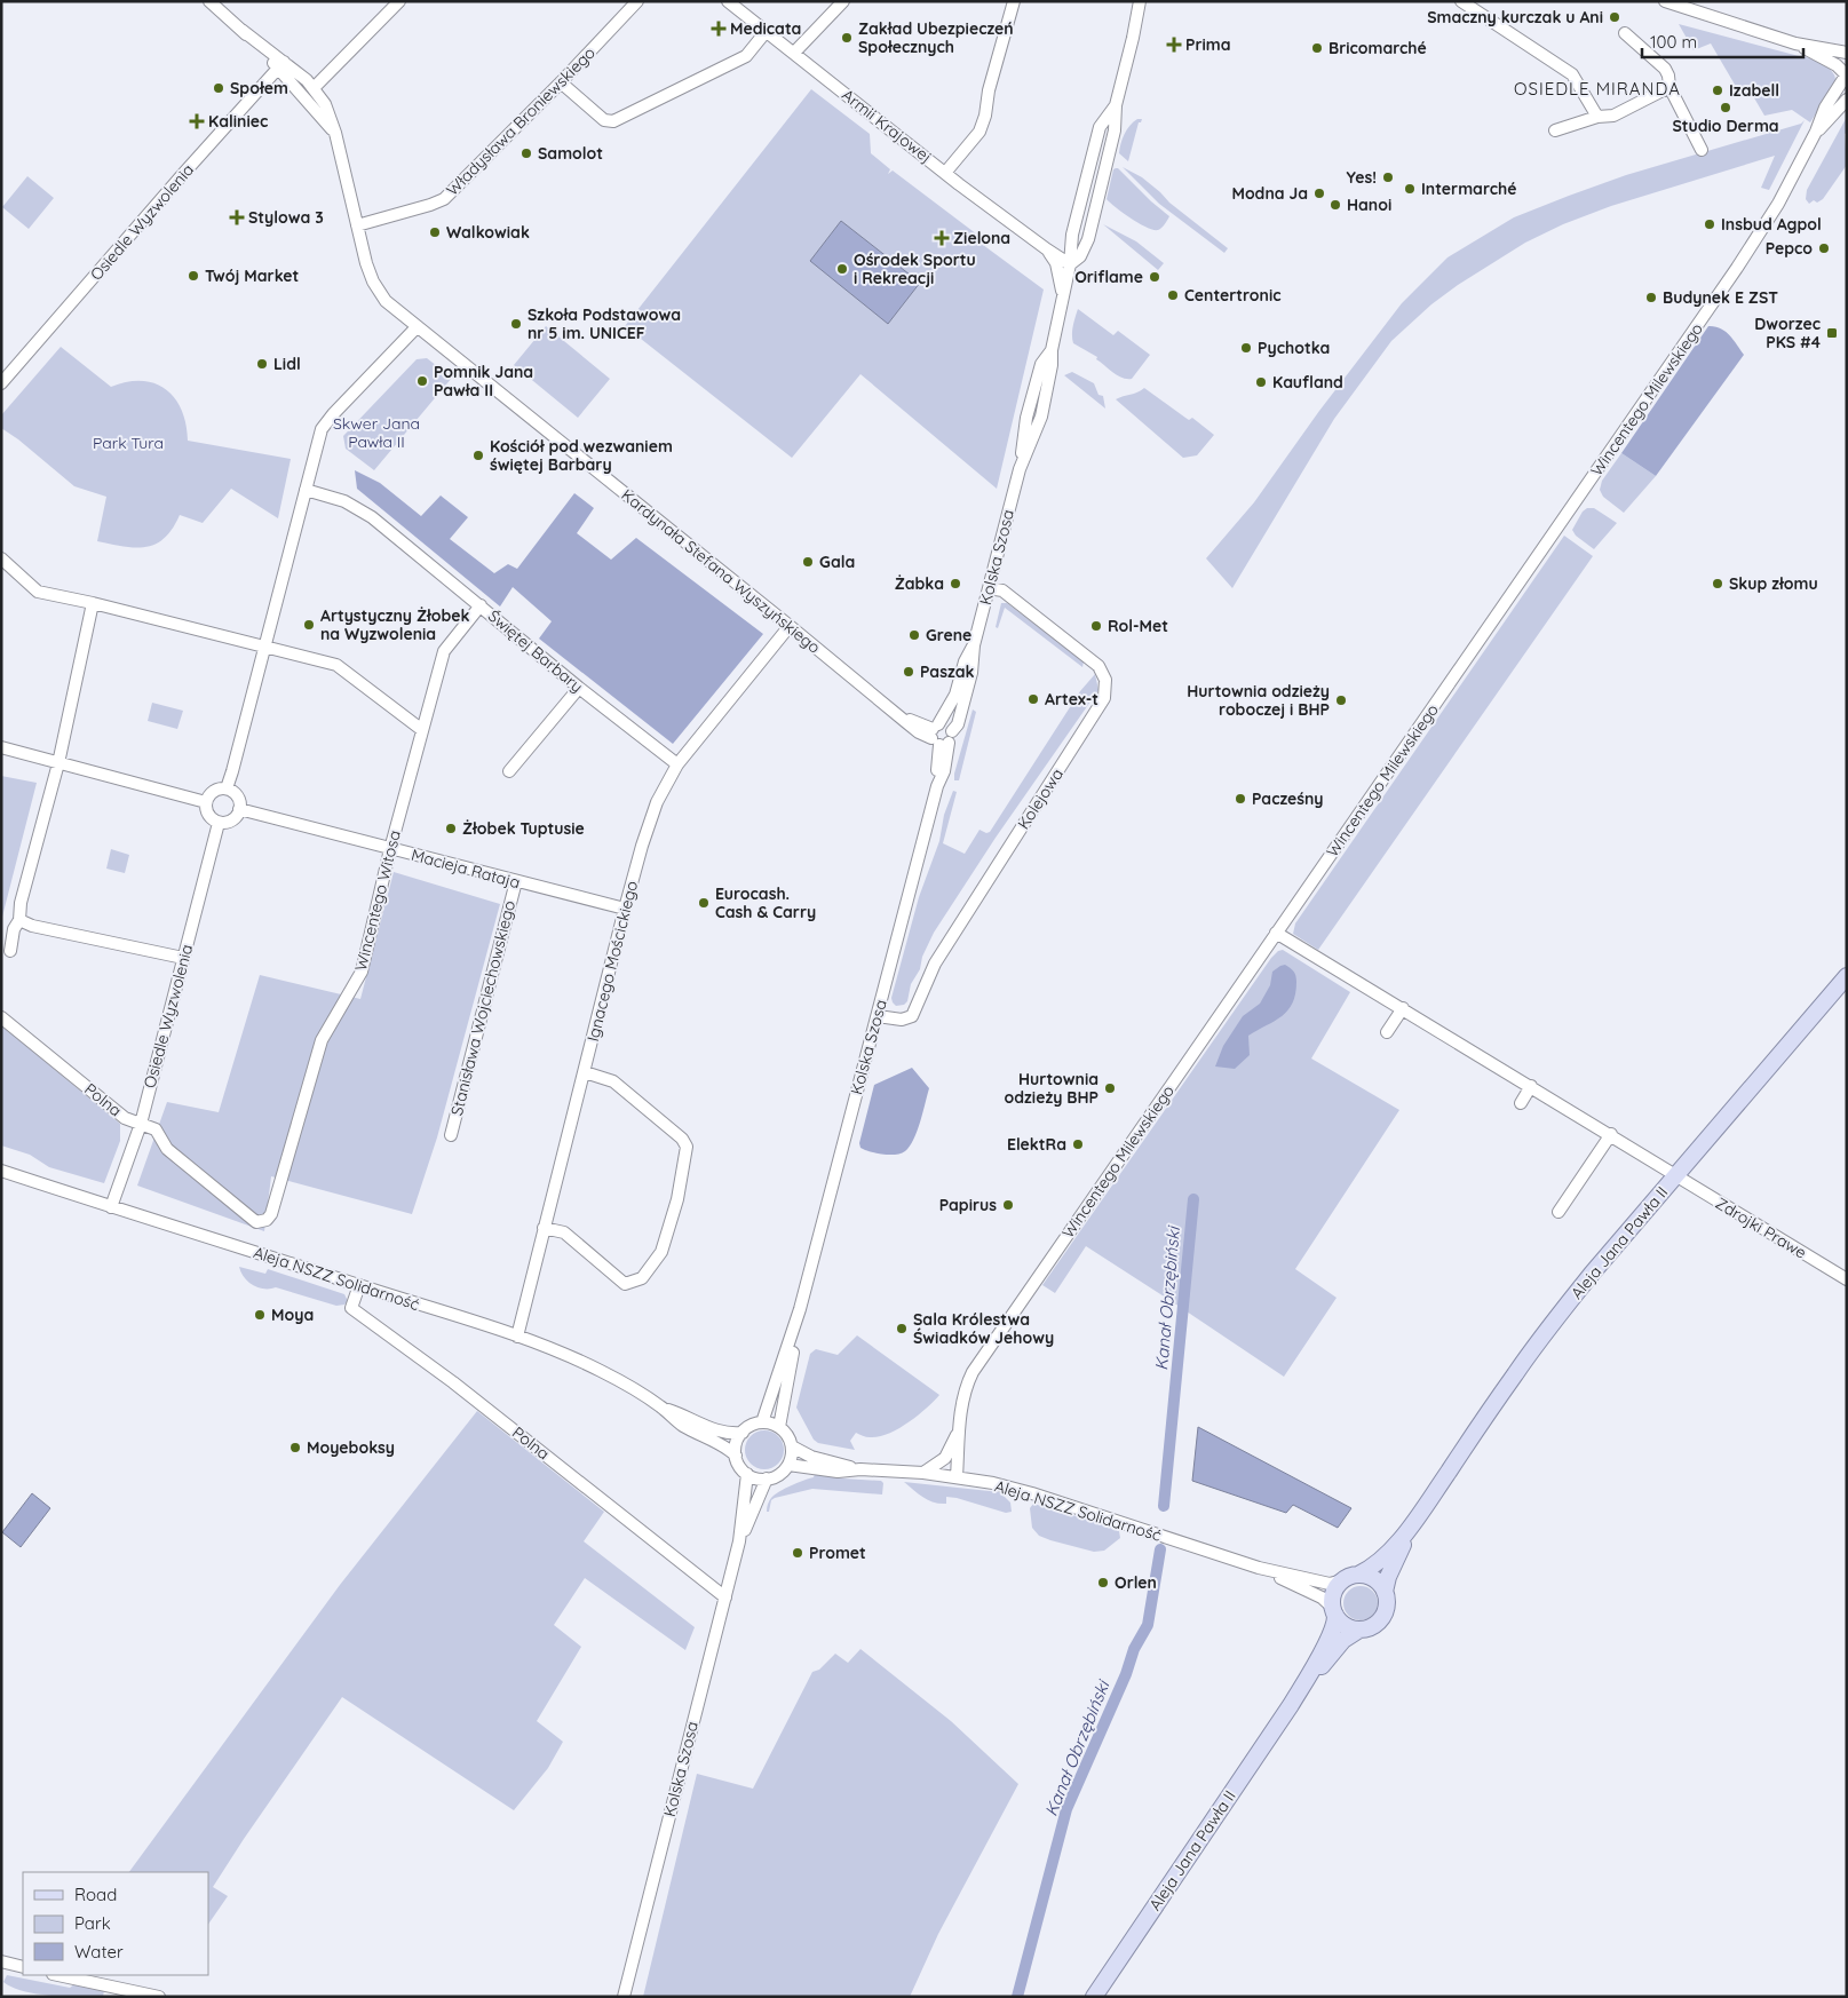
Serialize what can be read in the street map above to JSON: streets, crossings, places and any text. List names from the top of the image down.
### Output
{
  "streets": {
    "main road": ["Aleja Jana Pawła II"],
    "street": [
      "Władysława Broniewskiego",
      "Armii Krajowej",
      "Osiedle Wyzwolenia",
      "Wincentego Milewskiego",
      "Kolska Szosa",
      "Kardynała Stefana Wyszyńskiego",
      "Świętej Barbary",
      "Kolejowa",
      "Macieja Rataja",
      "Wincentego Witosa",
      "Ignacego Mościckiego",
      "Stanisława Wojciechowskiego",
      "Polna",
      "Zdrojki Prawe",
      "Aleja NSZZ Solidarność"
    ]
  },
  "crossings": [
    ["Władysława Broniewskiego", "Kardynała Stefana Wyszyńskiego"],
    ["Armii Krajowej", "Kolska Szosa"],
    ["Osiedle Wyzwolenia", "Kardynała Stefana Wyszyńskiego"],
    ["Osiedle Wyzwolenia", "Macieja Rataja"],
    ["Osiedle Wyzwolenia", "Polna"],
    ["Osiedle Wyzwolenia", "Aleja NSZZ Solidarność"],
    ["Wincentego Milewskiego", "Zdrojki Prawe"],
    ["Wincentego Milewskiego", "Aleja NSZZ Solidarność"],
    ["Kolska Szosa", "Kardynała Stefana Wyszyńskiego"],
    ["Kolska Szosa", "Kolejowa"],
    ["Kolska Szosa", "Polna"],
    ["Kolska Szosa", "Aleja NSZZ Solidarność"],
    ["Kardynała Stefana Wyszyńskiego", "Ignacego Mościckiego"],
    ["Świętej Barbary", "Wincentego Witosa"],
    ["Świętej Barbary", "Ignacego Mościckiego"],
    ["Macieja Rataja", "Wincentego Witosa"],
    ["Macieja Rataja", "Ignacego Mościckiego"],
    ["Macieja Rataja", "Stanisława Wojciechowskiego"],
    ["Wincentego Witosa", "Polna"],
    ["Ignacego Mościckiego", "Aleja NSZZ Solidarność"],
    ["Polna", "Aleja NSZZ Solidarność"],
    ["Zdrojki Prawe", "Aleja Jana Pawła II"],
    ["Aleja Jana Pawła II", "Aleja NSZZ Solidarność"]
  ],
  "districts": ["OSIEDLE MIRANDA"],
  "water": ["Kanał Obrzębiński"],
  "parks": ["Skwer Jana Pawła II", "Park Tura"],
  "places": {
    "other": [
      "Smaczny kurczak u Ani",
      "Zakład Ubezpieczeń Społecznych",
      "Bricomarché",
      "Społem",
      "Izabell",
      "Studio Derma",
      "Samolot",
      "Yes!",
      "Intermarché",
      "Modna Ja",
      "Hanoi",
      "Insbud Agpol",
      "Walkowiak",
      "Pepco",
      "Ośrodek Sportu i Rekreacji",
      "Twój Market",
      "Oriflame",
      "Centertronic",
      "Budynek E ZST",
      "Szkoła Podstawowa nr 5 im. UNICEF",
      "Pychotka",
      "Lidl",
      "Pomnik Jana Pawła II",
      "Kaufland",
      "Kościół pod wezwaniem świętej Barbary",
      "Gala",
      "Żabka",
      "Skup złomu",
      "Artystyczny Żłobek na Wyzwolenia",
      "Rol-Met",
      "Grene",
      "Paszak",
      "Artex-t",
      "Hurtownia odzieży roboczej i BHP",
      "Pacześny",
      "Żłobek Tuptusie",
      "Eurocash. Cash & Carry",
      "Hurtownia odzieży BHP",
      "ElektRa",
      "Papirus",
      "Moya",
      "Sala Królestwa Świadków Jehowy",
      "Moyeboksy",
      "Promet",
      "Orlen"
    ],
    "health": [
      "Medicata",
      "Prima",
      "Kaliniec",
      "Stylowa 3",
      "Zielona"
    ],
    "transit": ["Dworzec PKS #4"]
  },
  "legend": ["Road", "Park", "Water"],
  "scale_bar": "100 m"
}
